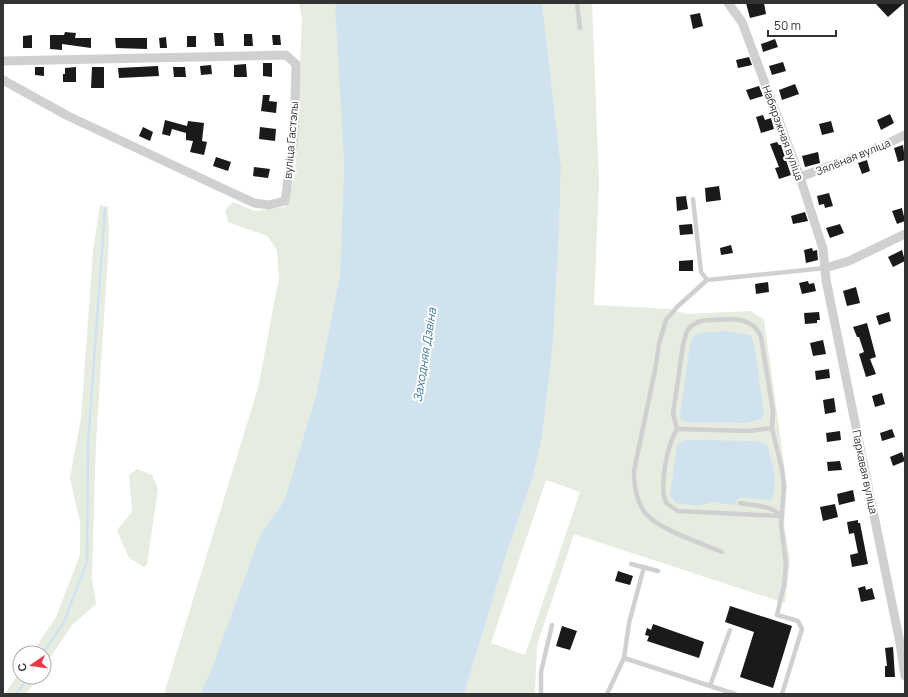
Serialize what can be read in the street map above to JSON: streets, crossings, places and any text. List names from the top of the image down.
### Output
{
  "streets": {
    "street": [
      "Набярэжная вуліца",
      "вуліца Гастэлы",
      "Зялёная вуліца",
      "Паркавая вуліца"
    ]
  },
  "crossings": [
    ["Набярэжная вуліца", "Зялёная вуліца"],
    ["Набярэжная вуліца", "Паркавая вуліца"]
  ],
  "water": ["Заходняя Дзвіна"],
  "scale_bar": "50 m",
  "north": "left"
}
